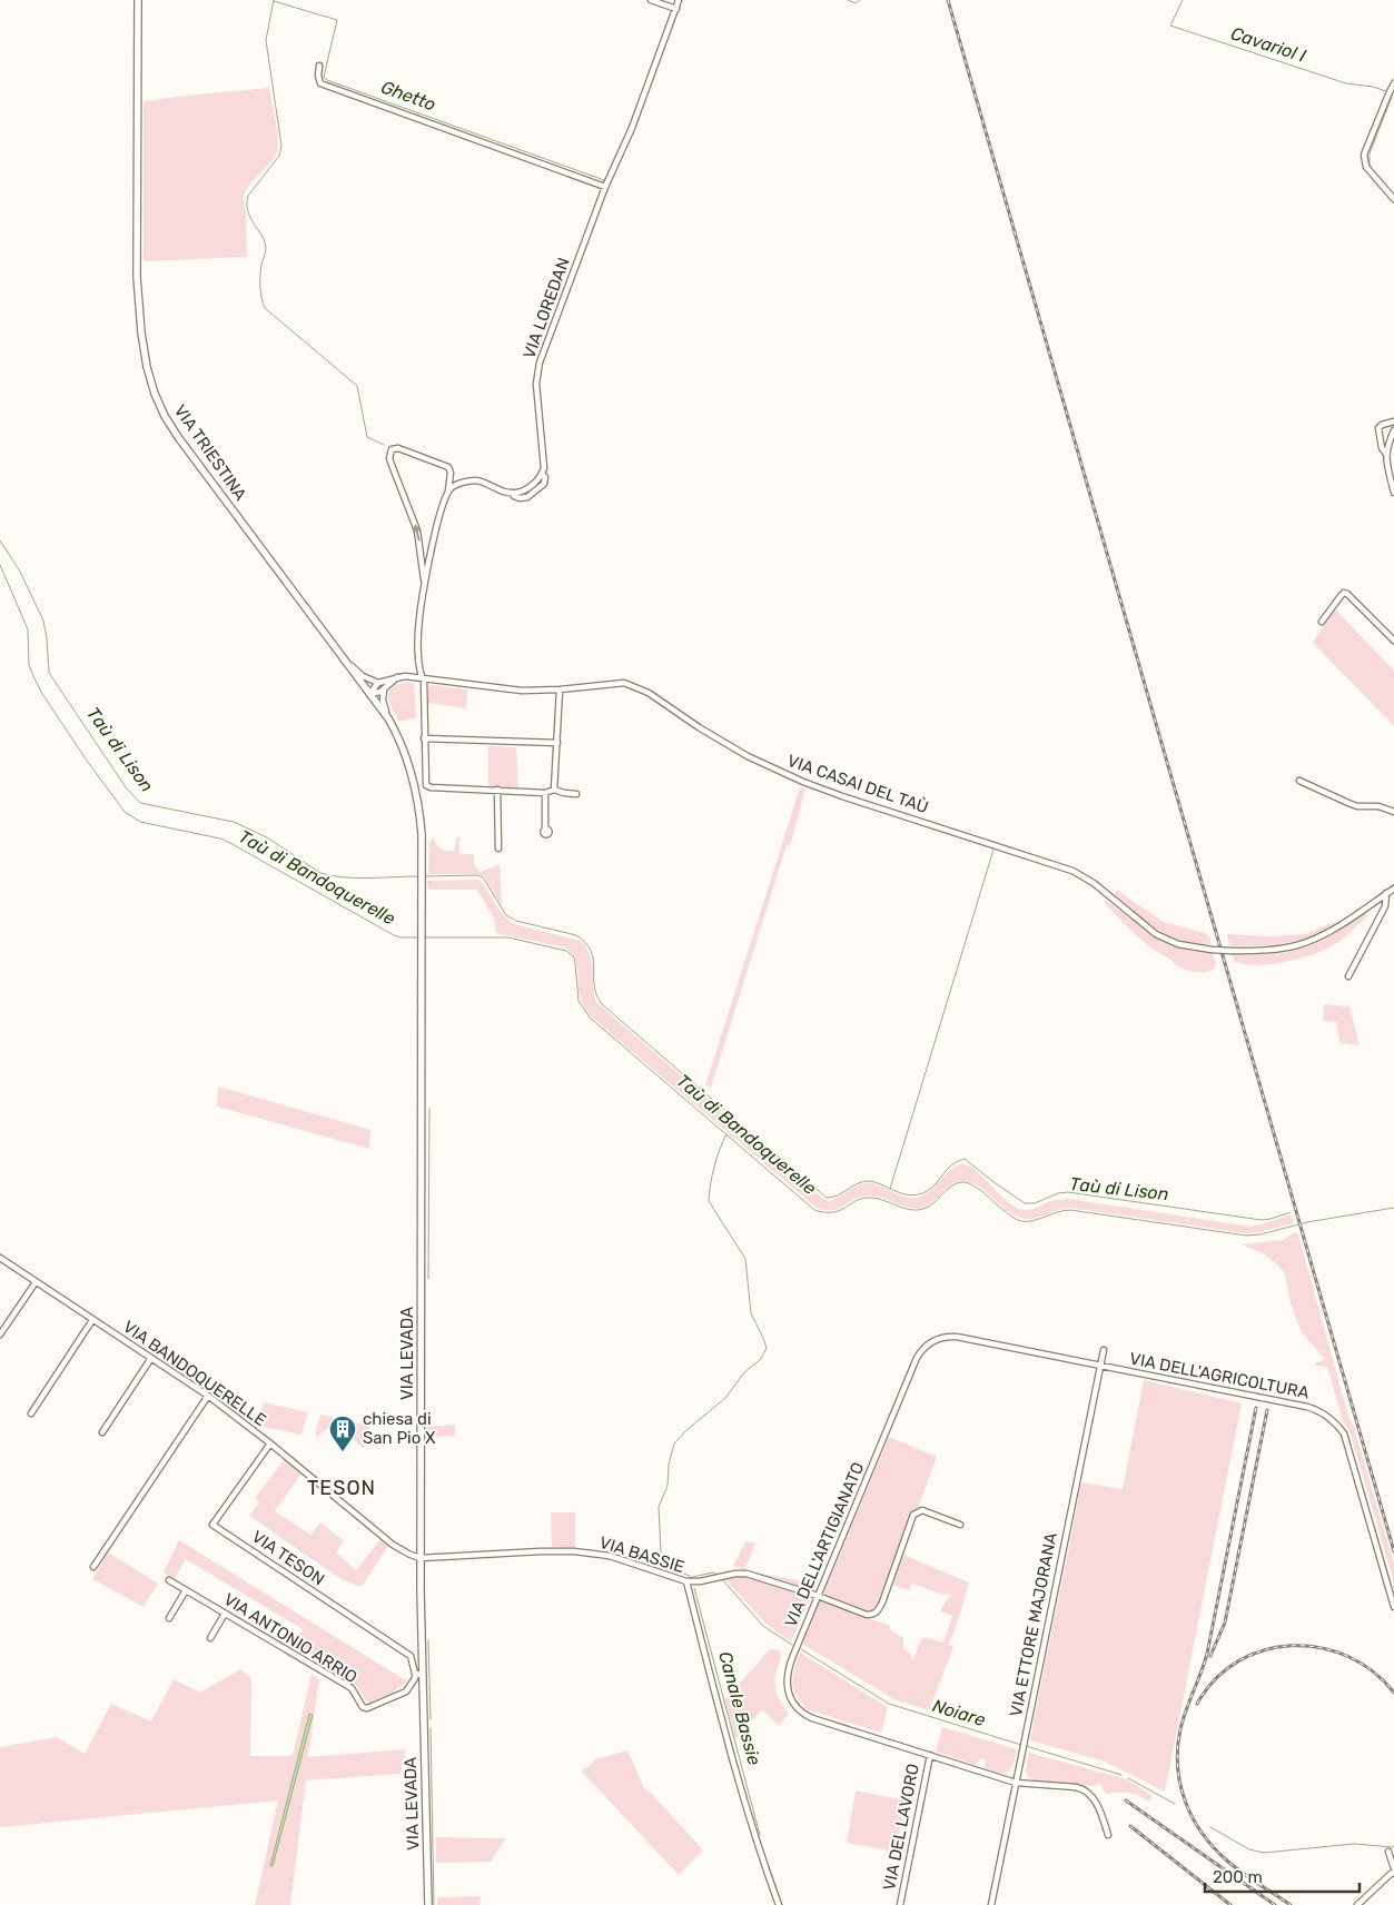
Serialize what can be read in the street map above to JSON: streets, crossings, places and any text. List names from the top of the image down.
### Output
{
  "streets": {
    "main road": ["VIA TRIESTINA", "VIA LEVADA"],
    "street": [
      "VIA LOREDAN",
      "VIA CASAI DEL TAÙ",
      "VIA BANDOQUERELLE",
      "VIA DELL'AGRICOLTURA",
      "VIA DELL'ARTIGIANATO",
      "VIA BASSIE",
      "VIA TESON",
      "VIA ETTORE MAJORANA",
      "VIA ANTONIO ARRIO",
      "VIA DEL LAVORO"
    ]
  },
  "crossings": [
    ["VIA TRIESTINA", "VIA LEVADA"],
    ["VIA LEVADA", "VIA BANDOQUERELLE"],
    ["VIA LEVADA", "VIA BASSIE"],
    ["VIA LEVADA", "VIA TESON"],
    ["VIA LEVADA", "VIA ANTONIO ARRIO"],
    ["VIA BANDOQUERELLE", "VIA BASSIE"],
    ["VIA BANDOQUERELLE", "VIA TESON"],
    ["VIA DELL'AGRICOLTURA", "VIA DELL'ARTIGIANATO"],
    ["VIA DELL'AGRICOLTURA", "VIA ETTORE MAJORANA"],
    ["VIA DELL'ARTIGIANATO", "VIA ETTORE MAJORANA"],
    ["VIA DELL'ARTIGIANATO", "VIA DEL LAVORO"],
    ["VIA TESON", "VIA ANTONIO ARRIO"]
  ],
  "districts": ["TESON"],
  "water": [
    "Cavariol I",
    "Ghetto",
    "Taù di Lison",
    "Taù di Bandoquerelle",
    "Canale Bassie",
    "Noiare"
  ],
  "places": {
    "building": ["chiesa di San Pio X"]
  },
  "scale_bar": "200 m"
}
